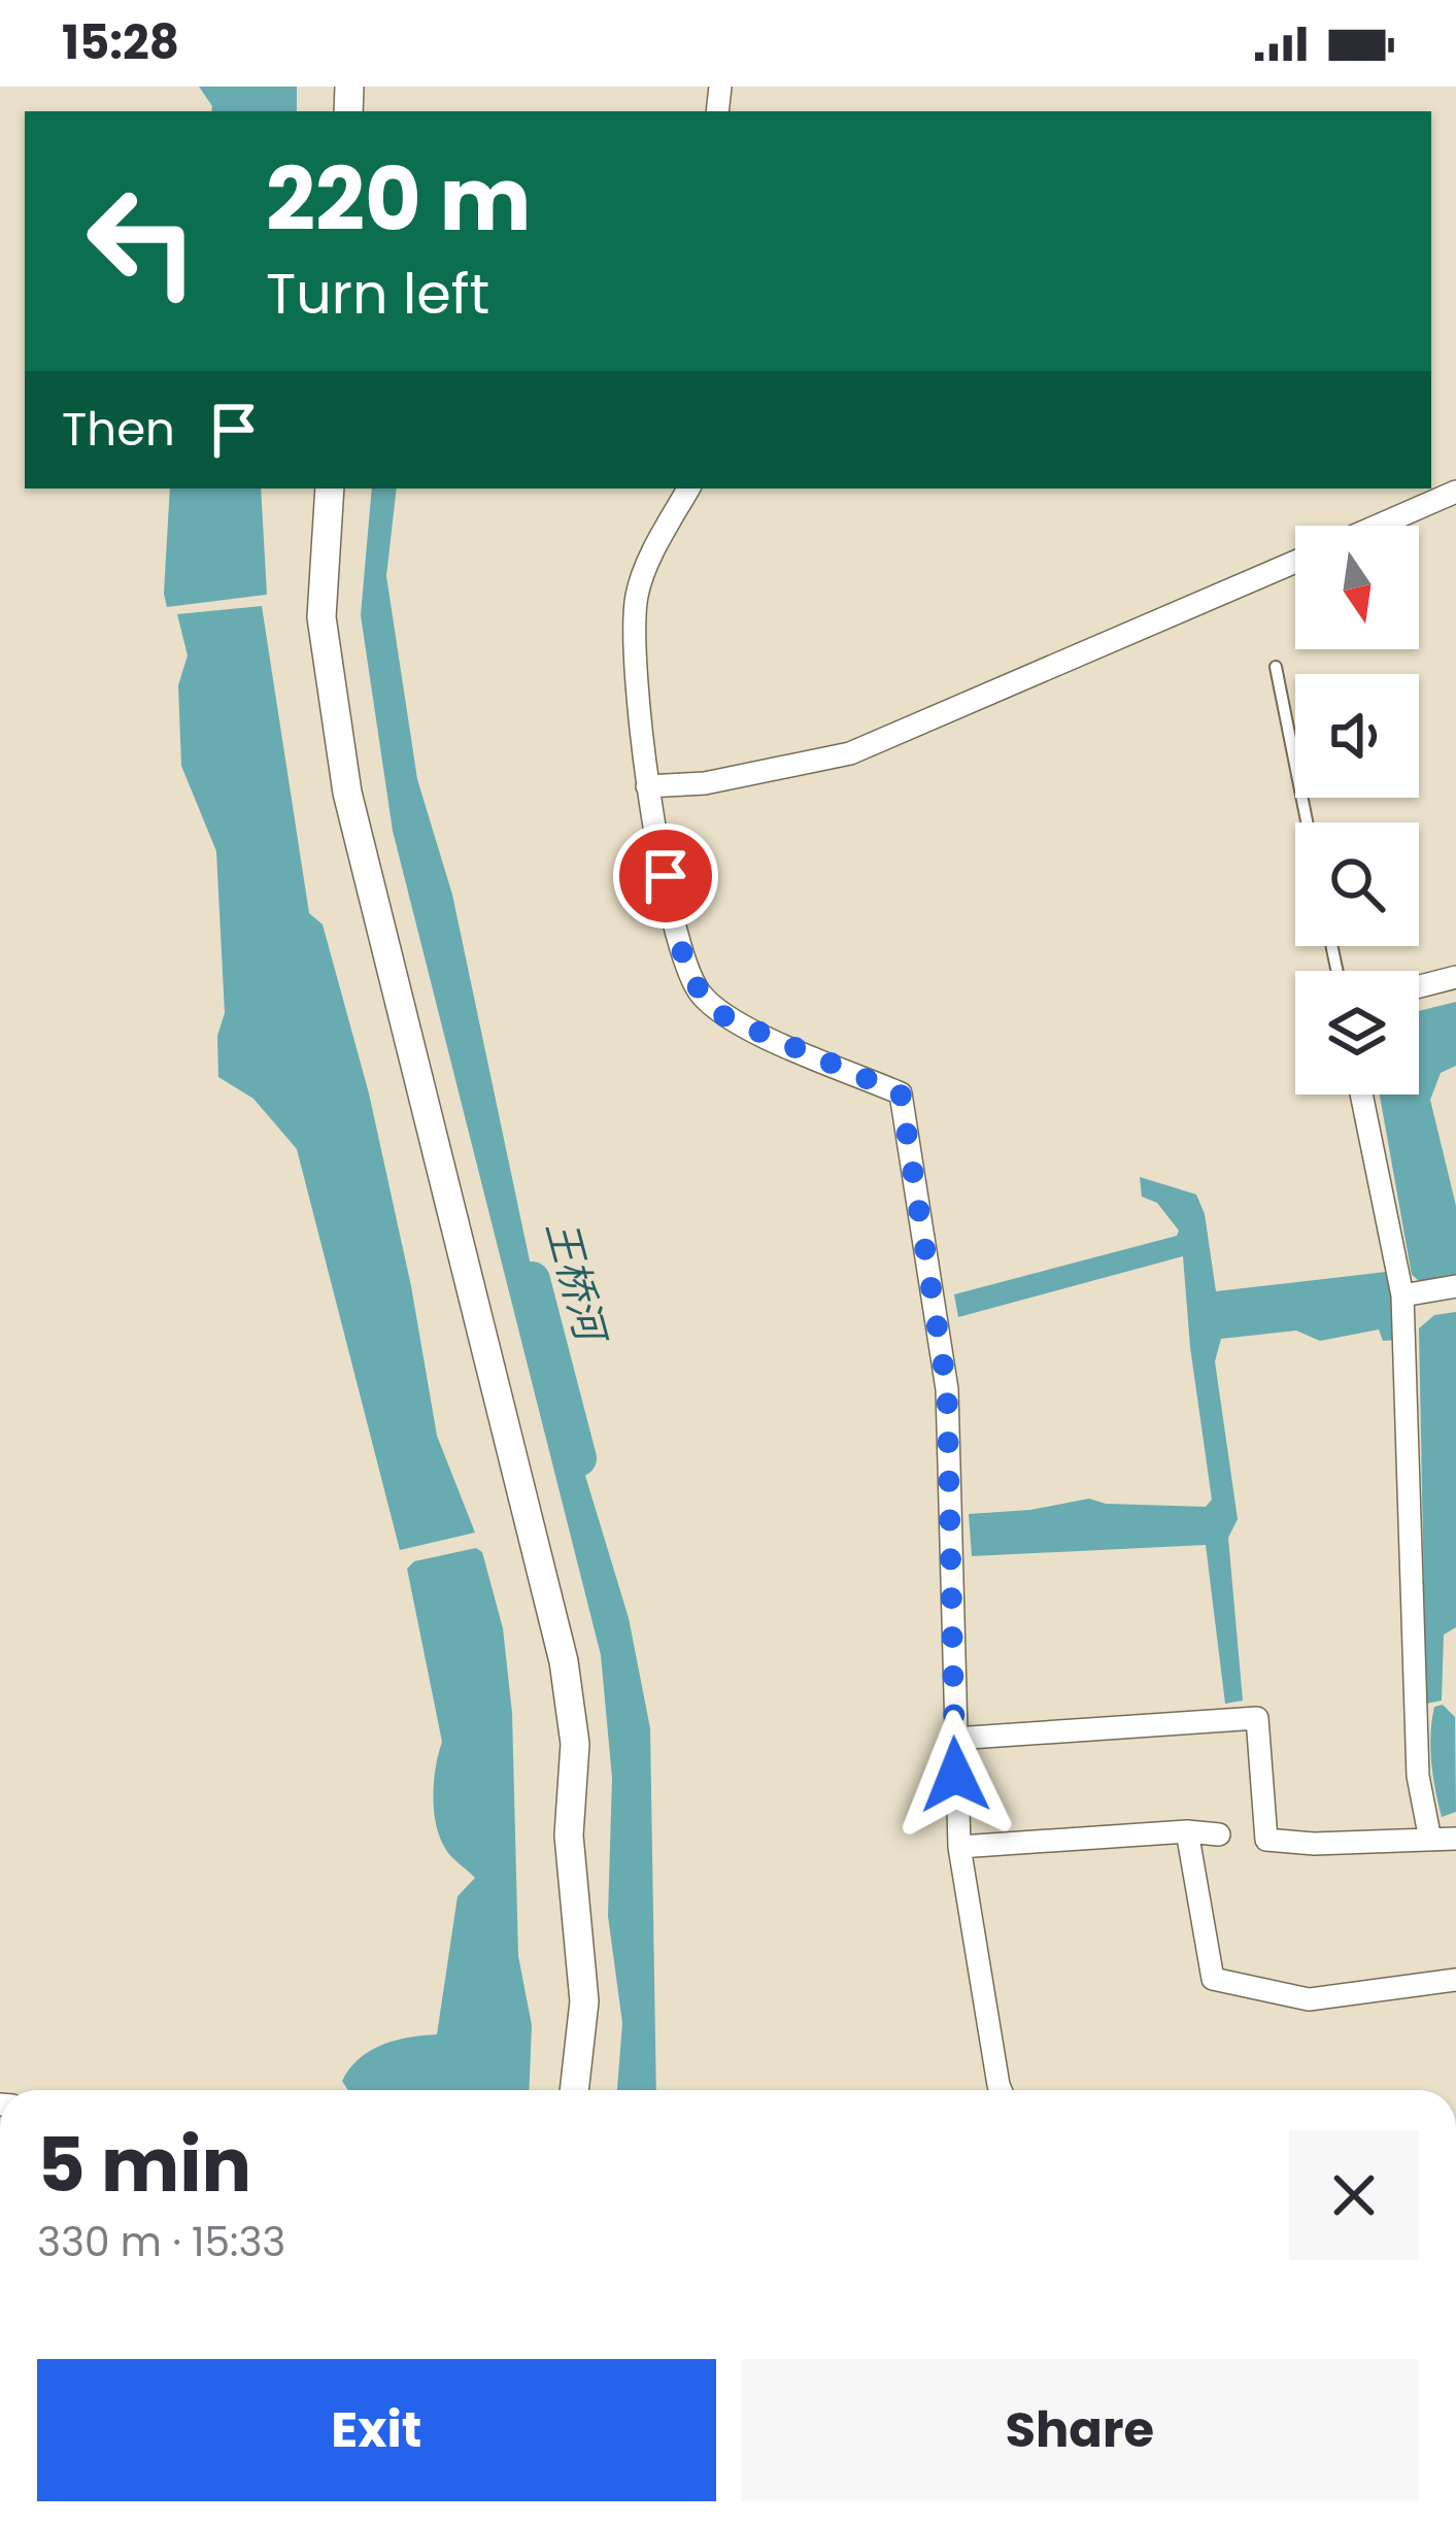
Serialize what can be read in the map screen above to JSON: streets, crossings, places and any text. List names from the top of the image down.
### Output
{
  "water": ["王桥河"],
  "north": "bottom",
  "page": {
    "status": "15:28",
    "turn": ["220 m", "Turn left"],
    "then": "Then",
    "heading": ["5 min", "330 m · 15:33"],
    "buttons": ["Exit", "Share"]
  }
}
